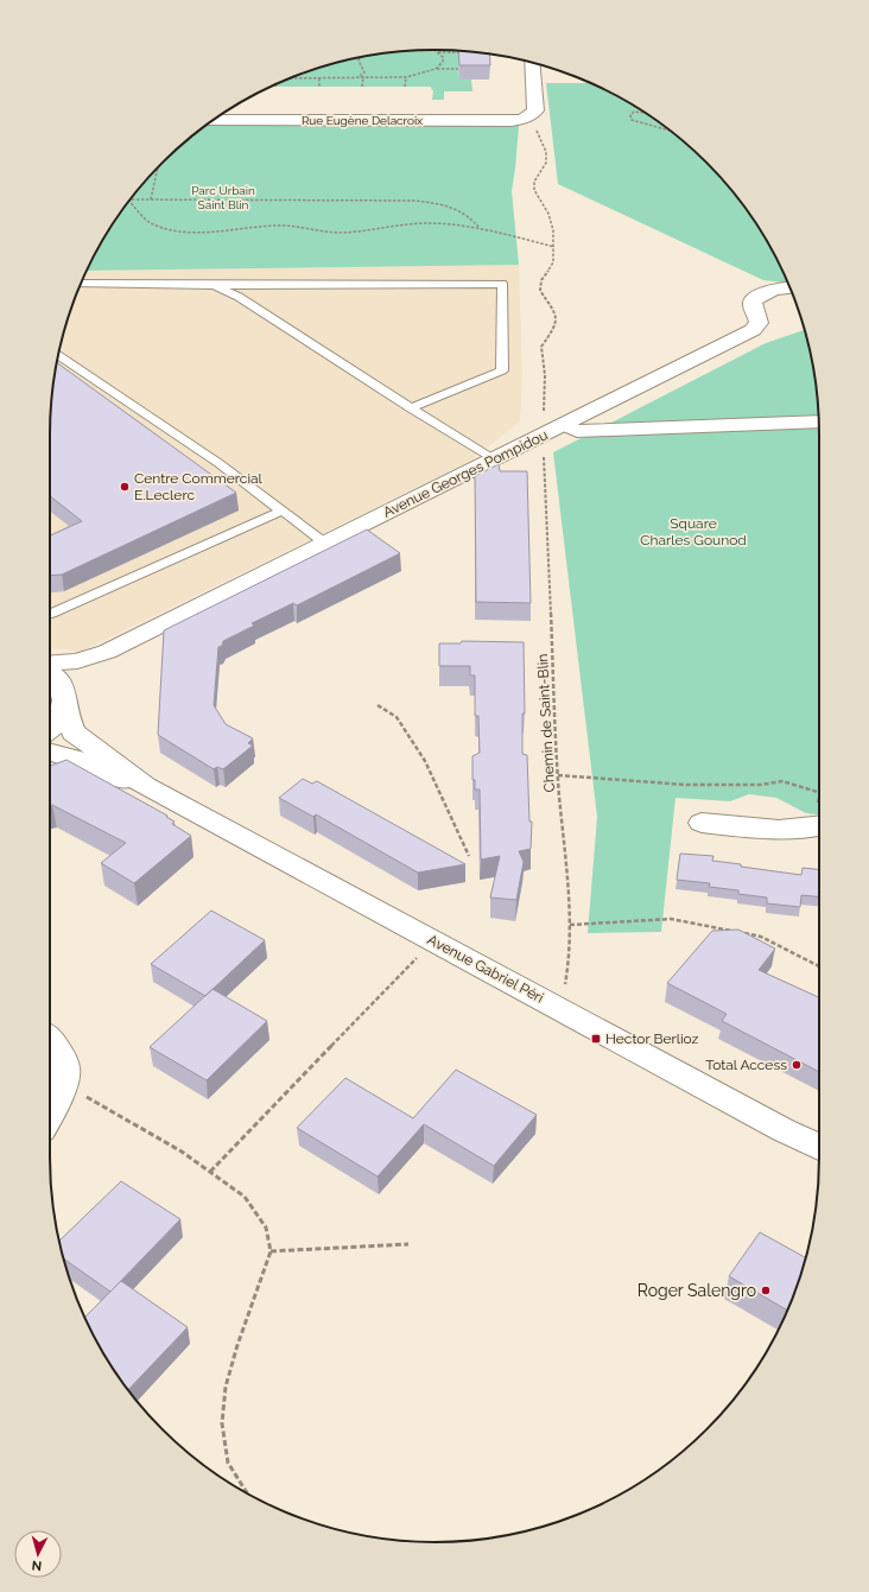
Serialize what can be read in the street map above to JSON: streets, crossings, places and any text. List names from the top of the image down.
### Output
{
  "streets": {
    "street": ["Rue Eugène Delacroix", "Avenue Georges Pompidou", "Avenue Gabriel Péri"],
    "path": ["Chemin de Saint-Blin"]
  },
  "crossings": [
    ["Avenue Georges Pompidou", "Chemin de Saint-Blin"],
    ["Avenue Georges Pompidou", "Avenue Gabriel Péri"],
    ["Chemin de Saint-Blin", "Avenue Gabriel Péri"]
  ],
  "parks": ["Parc Urbain Saint Blin", "Square Charles Gounod"],
  "places": {
    "other": ["Centre Commercial E.Leclerc", "Total Access", "Roger Salengro"],
    "transit": ["Hector Berlioz"]
  },
  "north": "bottom"
}
